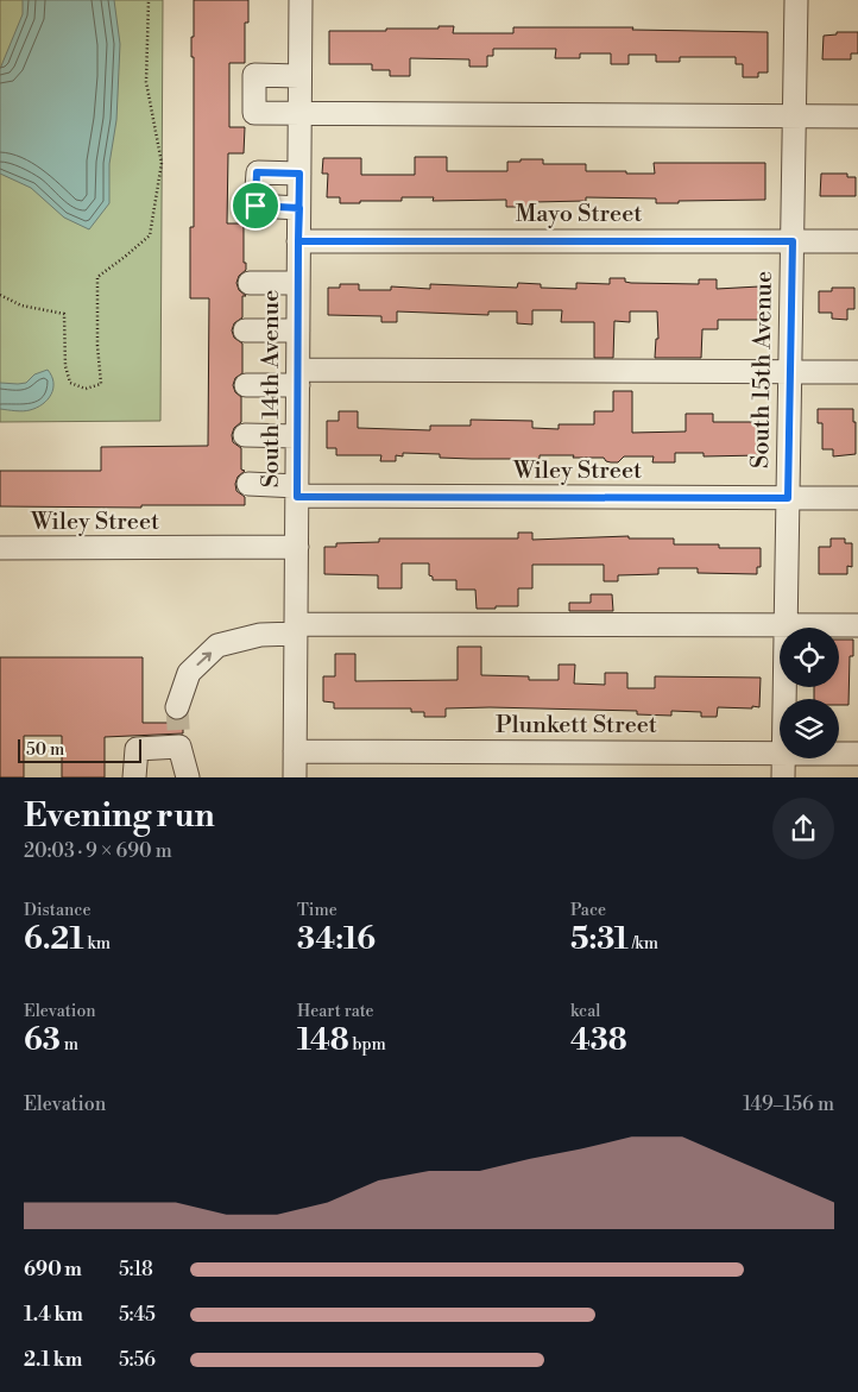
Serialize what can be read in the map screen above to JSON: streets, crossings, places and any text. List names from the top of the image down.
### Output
{
  "streets": {
    "street": [
      "Mayo Street",
      "South 15th Avenue",
      "South 14th Avenue",
      "Wiley Street",
      "Plunkett Street"
    ]
  },
  "crossings": [
    ["Mayo Street", "South 15th Avenue"],
    ["Mayo Street", "South 14th Avenue"],
    ["South 15th Avenue", "Wiley Street"],
    ["South 14th Avenue", "Wiley Street"],
    ["South 14th Avenue", "Plunkett Street"]
  ],
  "scale_bar": "50 m",
  "page": {
    "scale": "50 m",
    "heading": ["Evening run", "20:03 · 9 × 690 m"],
    "stats": [
      ["Distance", "6.21 km"],
      ["Time", "34:16"],
      ["Pace", "5:31 /km"],
      ["Elevation", "63 m"],
      ["Heart rate", "148 bpm"],
      ["kcal", "438"]
    ],
    "chart": ["Elevation", "149–156 m"],
    "list": [
      {
        "name": "690 m",
        "note": "5:18"
      },
      {
        "name": "1.4 km",
        "note": "5:45"
      },
      {
        "name": "2.1 km",
        "note": "5:56"
      }
    ]
  }
}
